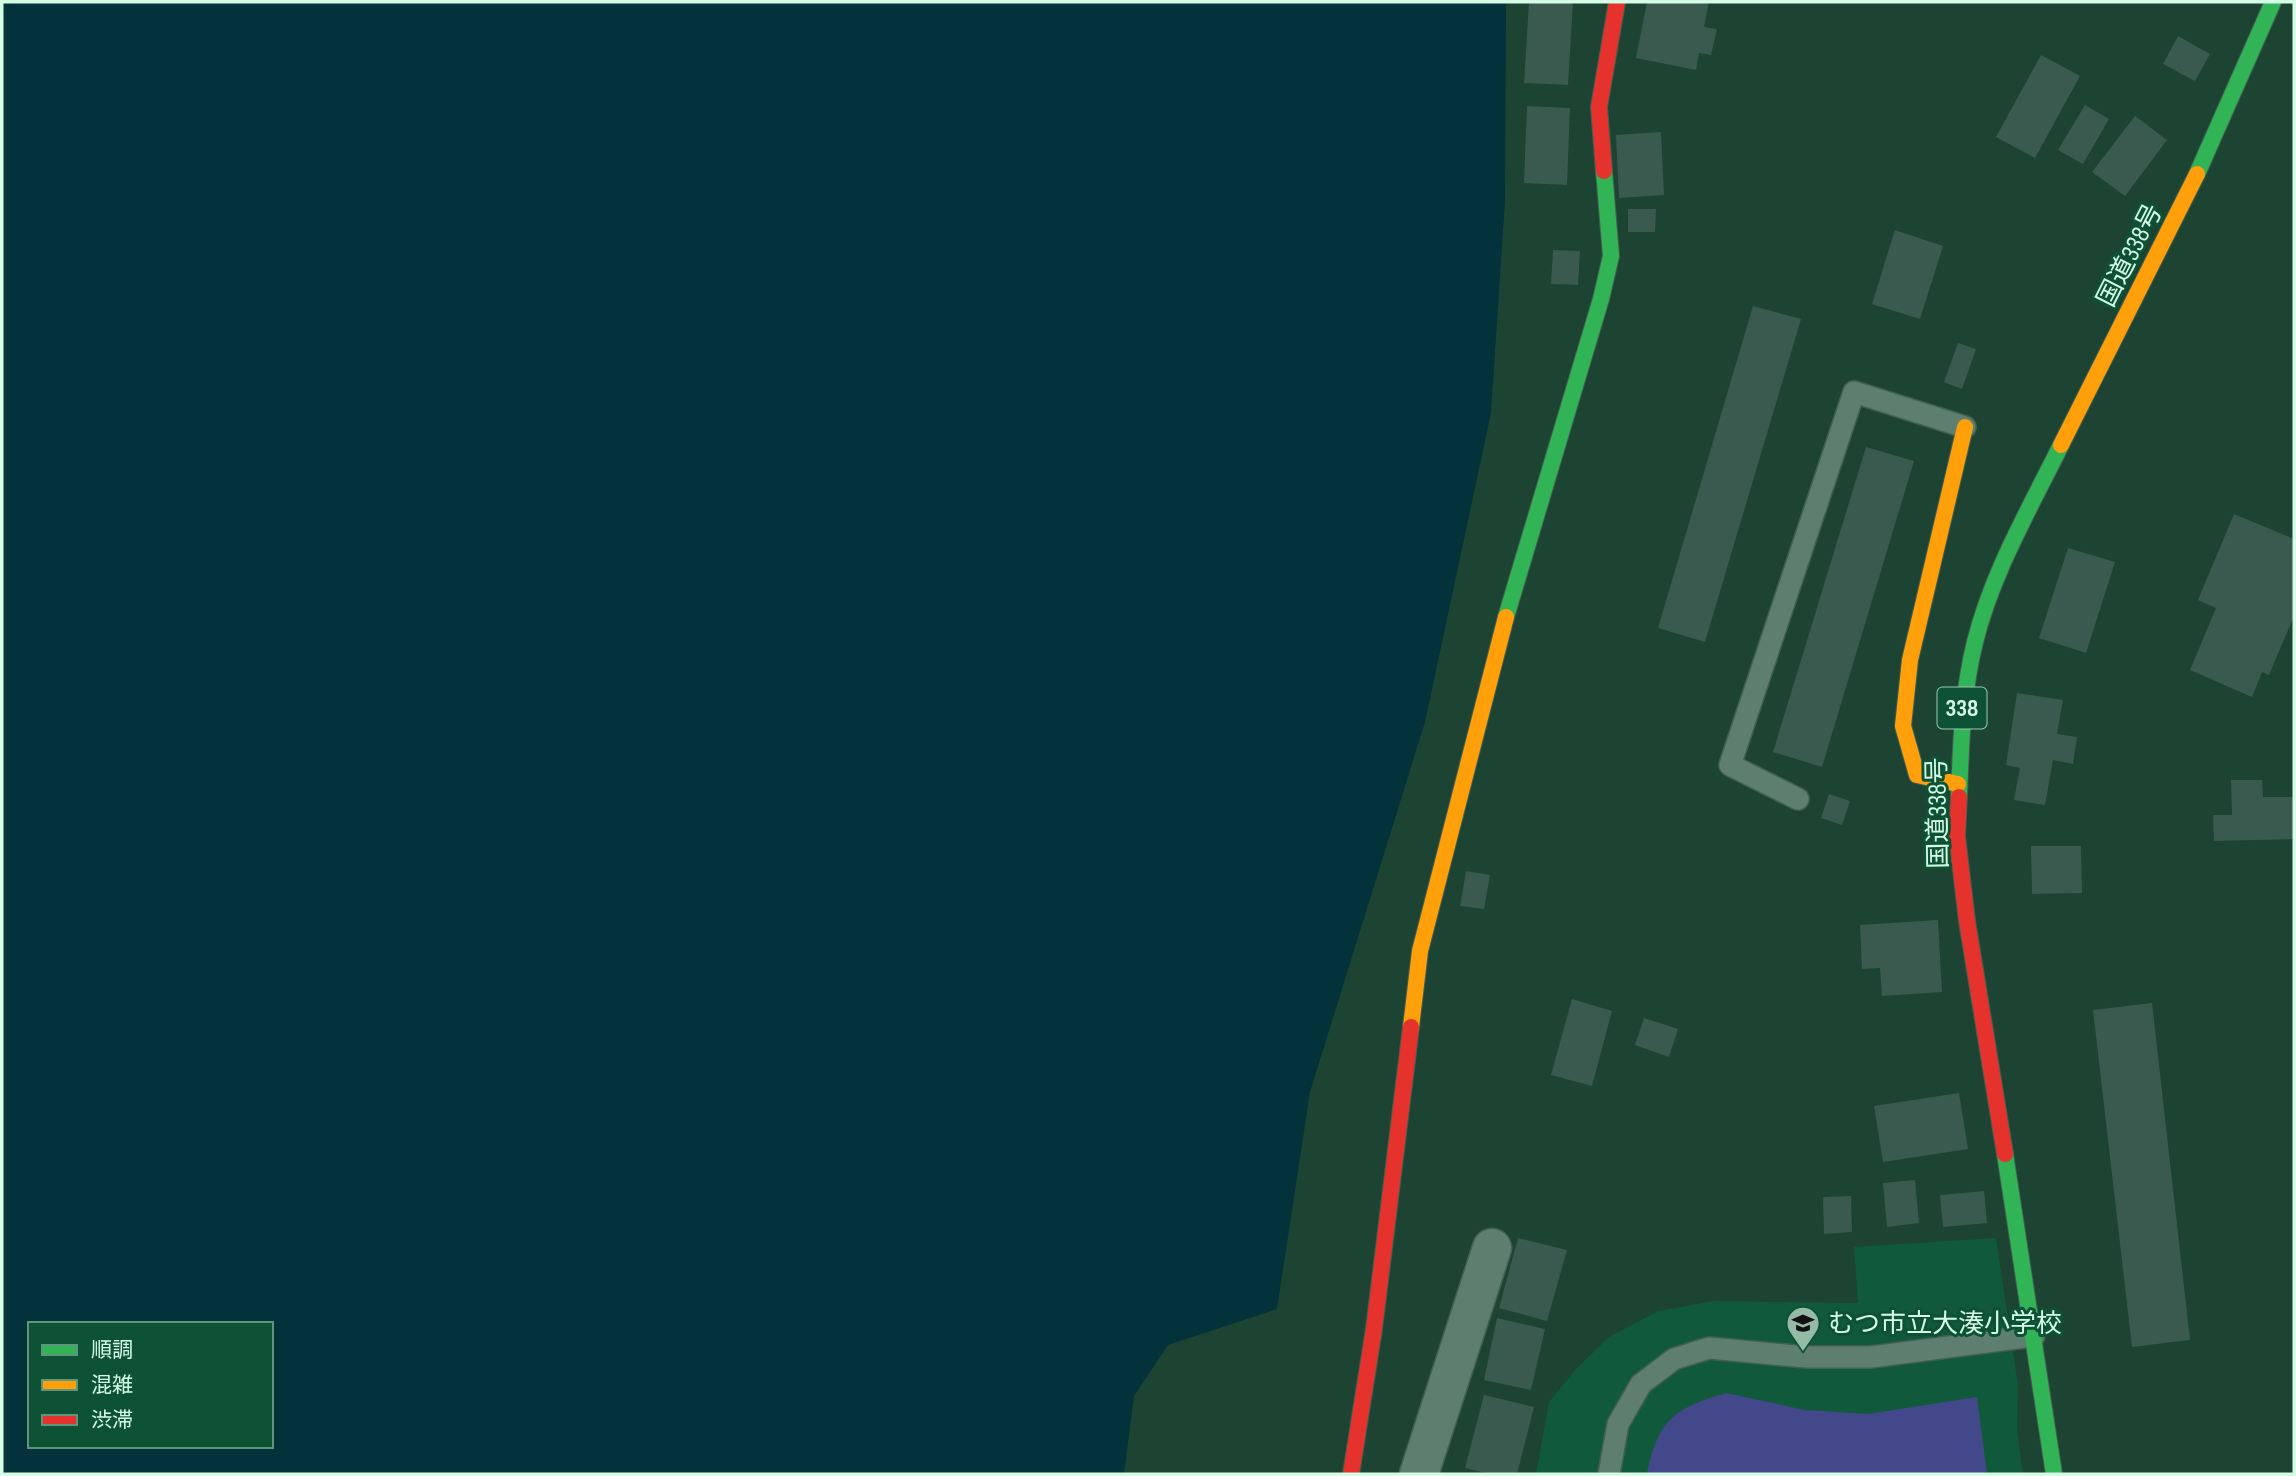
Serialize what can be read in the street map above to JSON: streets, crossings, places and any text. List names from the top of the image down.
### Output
{
  "streets": {
    "main road": ["国道338号", "338"]
  },
  "places": {
    "school or university": ["むつ市立大湊小学校"]
  },
  "legend": ["順調", "混雑", "渋滞"]
}
